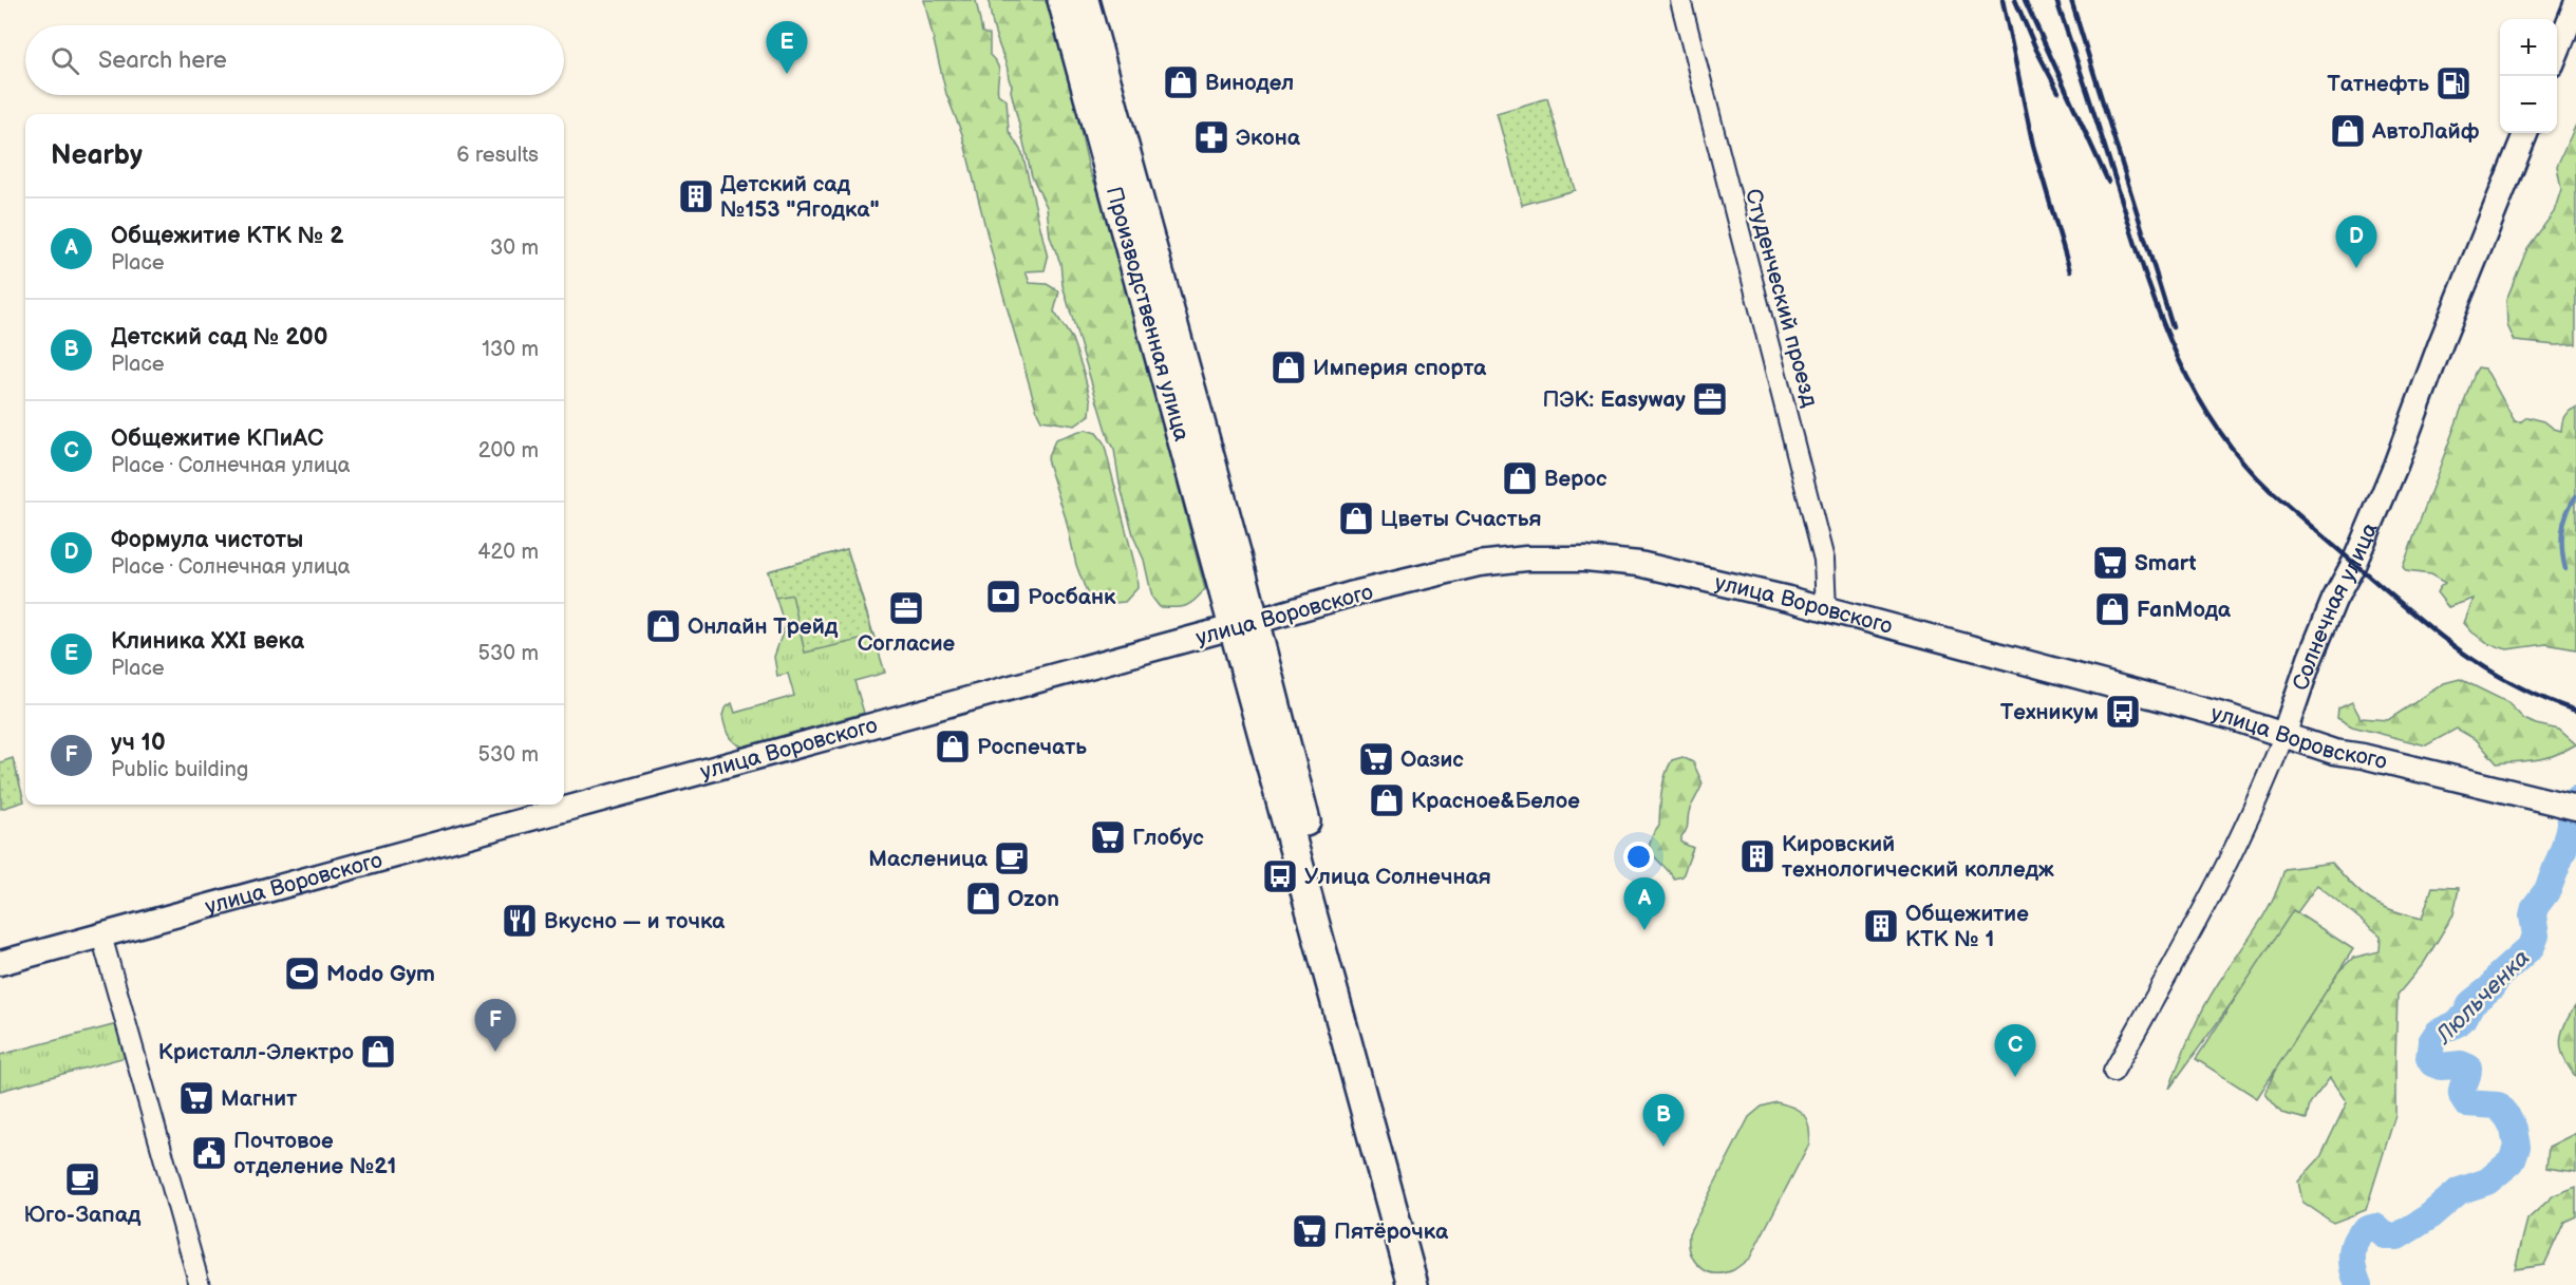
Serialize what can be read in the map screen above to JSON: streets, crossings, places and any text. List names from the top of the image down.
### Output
{
  "streets": {
    "highway": ["Производственная улица"],
    "main road": ["улица Воровского", "Солнечная улица"],
    "street": ["Студенческий проезд"]
  },
  "crossings": [
    ["Студенческий проезд", "улица Воровского"],
    ["Производственная улица", "улица Воровского"],
    ["улица Воровского", "Солнечная улица"]
  ],
  "water": ["Люльченка"],
  "places": {
    "shop": [
      "Винодел",
      "АвтоЛайф",
      "Империя спорта",
      "Верос",
      "Цветы Счастья",
      "FanМода",
      "Онлайн Трейд",
      "Роспечать",
      "Красное&Белое",
      "Ozon",
      "Кристалл-Электро"
    ],
    "fuel station": ["Татнефть"],
    "pharmacy": ["Экона"],
    "building": ["Детский сад №153 \"Ягодка\"", "Кировский технологический колледж", "Общежитие КТК № 1"],
    "office": ["ПЭК: Easyway", "Согласие"],
    "supermarket": [
      "Smart",
      "Оазис",
      "Глобус",
      "Магнит",
      "Пятёрочка"
    ],
    "bank": ["Росбанк"],
    "bus stop": ["Техникум", "Улица Солнечная"],
    "cafe": ["Масленица", "Юго-Запад"],
    "restaurant": ["Вкусно — и точка"],
    "sports": ["Modo Gym"],
    "public building": ["Почтовое отделение №21"]
  },
  "page": {
    "map_buttons": ["+", "−"],
    "pins": [
      "E",
      "D",
      "A",
      "F",
      "C",
      "B"
    ],
    "search": "Search here",
    "heading": ["Nearby", "6 results"],
    "list": [
      {
        "mark": "A",
        "name": "Общежитие КТК № 2",
        "note": "Place",
        "value": "30 m"
      },
      {
        "mark": "B",
        "name": "Детский сад № 200",
        "note": "Place",
        "value": "130 m"
      },
      {
        "mark": "C",
        "name": "Общежитие КПиАС",
        "note": "Place · Солнечная улица",
        "value": "200 m"
      },
      {
        "mark": "D",
        "name": "Формула чистоты",
        "note": "Place · Солнечная улица",
        "value": "420 m"
      },
      {
        "mark": "E",
        "name": "Клиника XXI века",
        "note": "Place",
        "value": "530 m"
      },
      {
        "mark": "F",
        "name": "уч 10",
        "note": "Public building",
        "value": "530 m"
      }
    ]
  }
}
